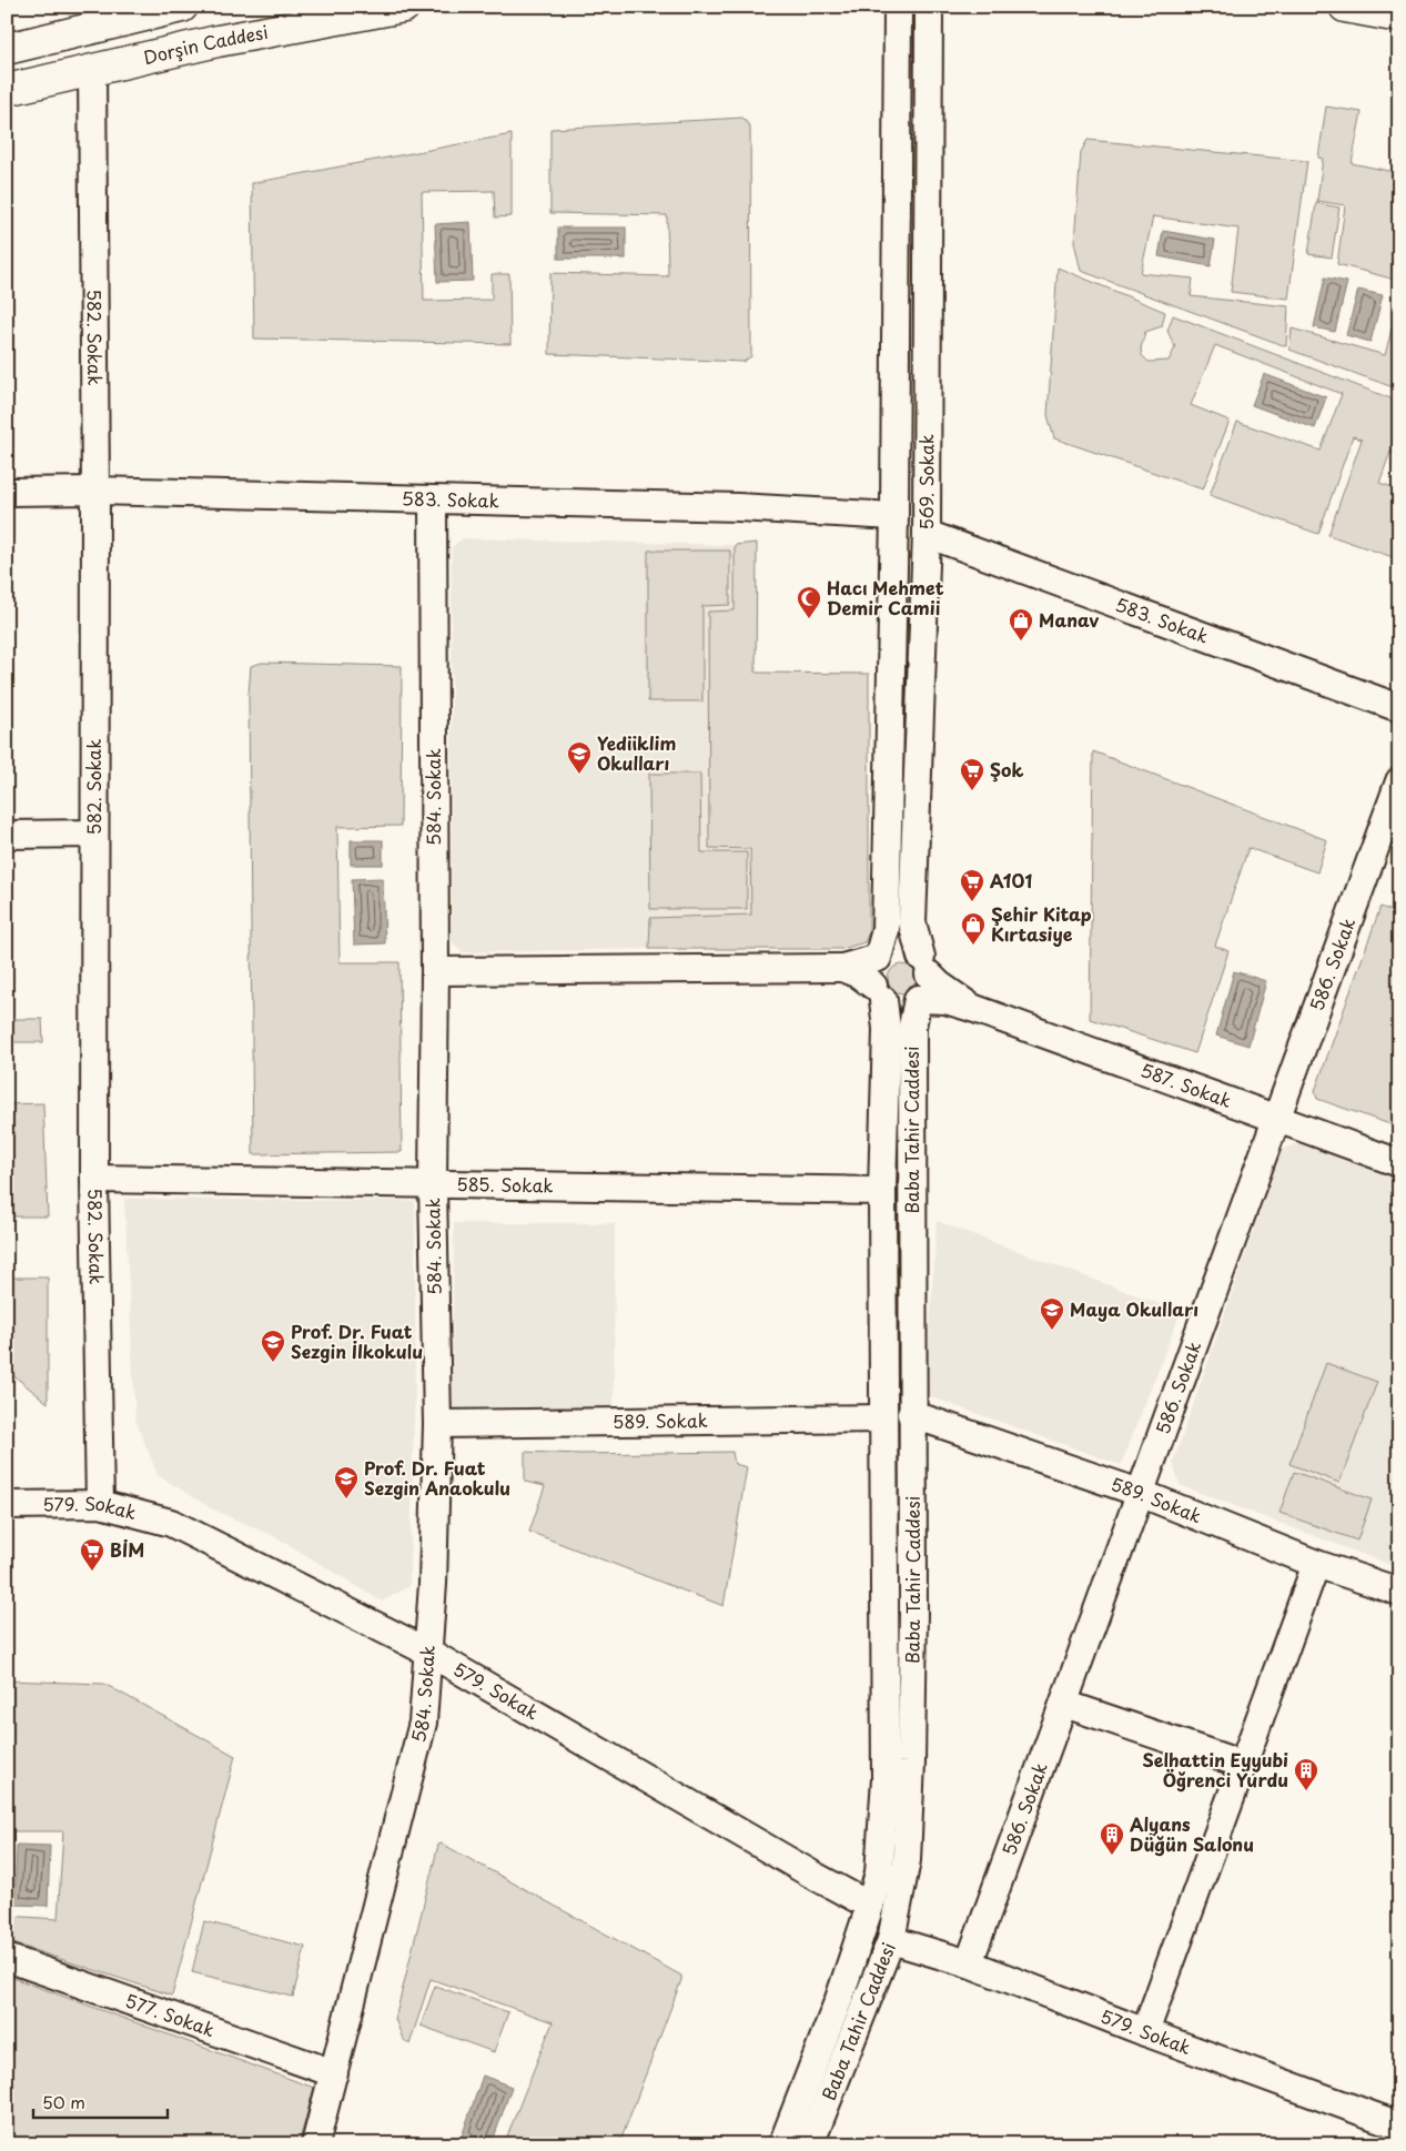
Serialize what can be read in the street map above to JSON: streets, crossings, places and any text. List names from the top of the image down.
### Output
{
  "streets": {
    "main road": ["Dorşin Caddesi"],
    "street": [
      "582. Sokak",
      "569. Sokak",
      "583. Sokak",
      "584. Sokak",
      "586. Sokak",
      "587. Sokak",
      "Baba Tahir Caddesi",
      "585. Sokak",
      "589. Sokak",
      "579. Sokak",
      "577. Sokak"
    ]
  },
  "crossings": [
    ["Dorşin Caddesi", "582. Sokak"],
    ["582. Sokak", "583. Sokak"],
    ["582. Sokak", "585. Sokak"],
    ["582. Sokak", "579. Sokak"],
    ["569. Sokak", "583. Sokak"],
    ["569. Sokak", "Baba Tahir Caddesi"],
    ["583. Sokak", "584. Sokak"],
    ["584. Sokak", "585. Sokak"],
    ["584. Sokak", "589. Sokak"],
    ["584. Sokak", "579. Sokak"],
    ["584. Sokak", "577. Sokak"],
    ["586. Sokak", "587. Sokak"],
    ["586. Sokak", "589. Sokak"],
    ["586. Sokak", "579. Sokak"],
    ["Baba Tahir Caddesi", "585. Sokak"],
    ["Baba Tahir Caddesi", "589. Sokak"],
    ["Baba Tahir Caddesi", "579. Sokak"]
  ],
  "places": {
    "mosque": ["Hacı Mehmet Demir Camii"],
    "shop": ["Manav", "Şehir Kitap Kırtasiye"],
    "school or university": [
      "Yediiklim Okulları",
      "Maya Okulları",
      "Prof. Dr. Fuat Sezgin İlkokulu",
      "Prof. Dr. Fuat Sezgin Anaokulu"
    ],
    "supermarket": ["Şok", "A101", "BİM"],
    "building": ["Selhattin Eyyubi Öğrenci Yurdu", "Alyans Düğün Salonu"]
  },
  "scale_bar": "50 m"
}
